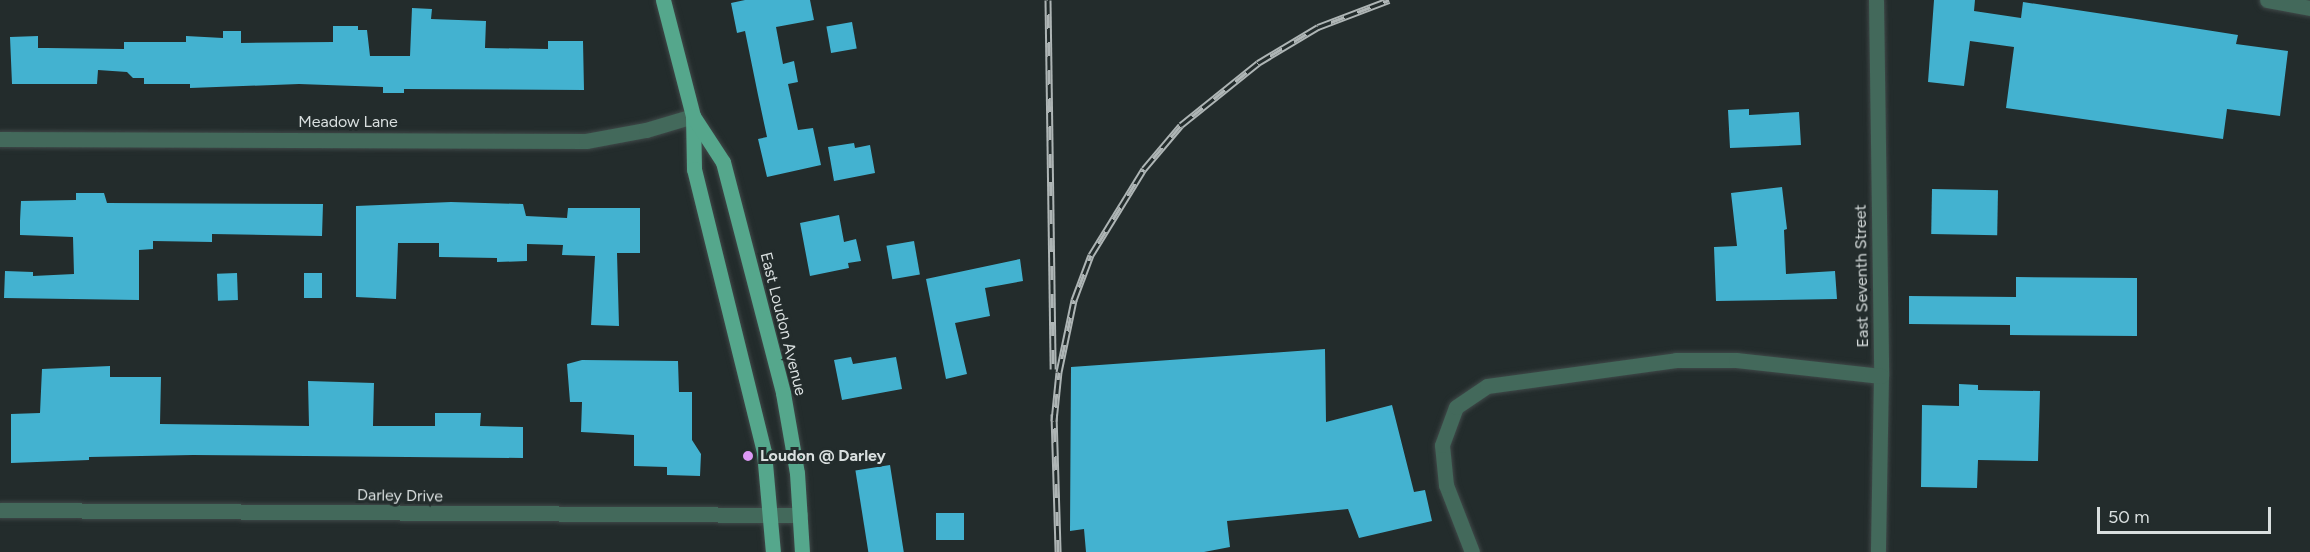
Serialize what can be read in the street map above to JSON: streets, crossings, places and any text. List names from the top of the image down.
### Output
{
  "streets": {
    "main road": ["East Loudon Avenue"],
    "street": ["Meadow Lane", "East Seventh Street", "Darley Drive"]
  },
  "crossings": [
    ["Meadow Lane", "East Loudon Avenue"],
    ["East Loudon Avenue", "Darley Drive"]
  ],
  "places": ["Loudon @ Darley"],
  "scale_bar": "50 m"
}
